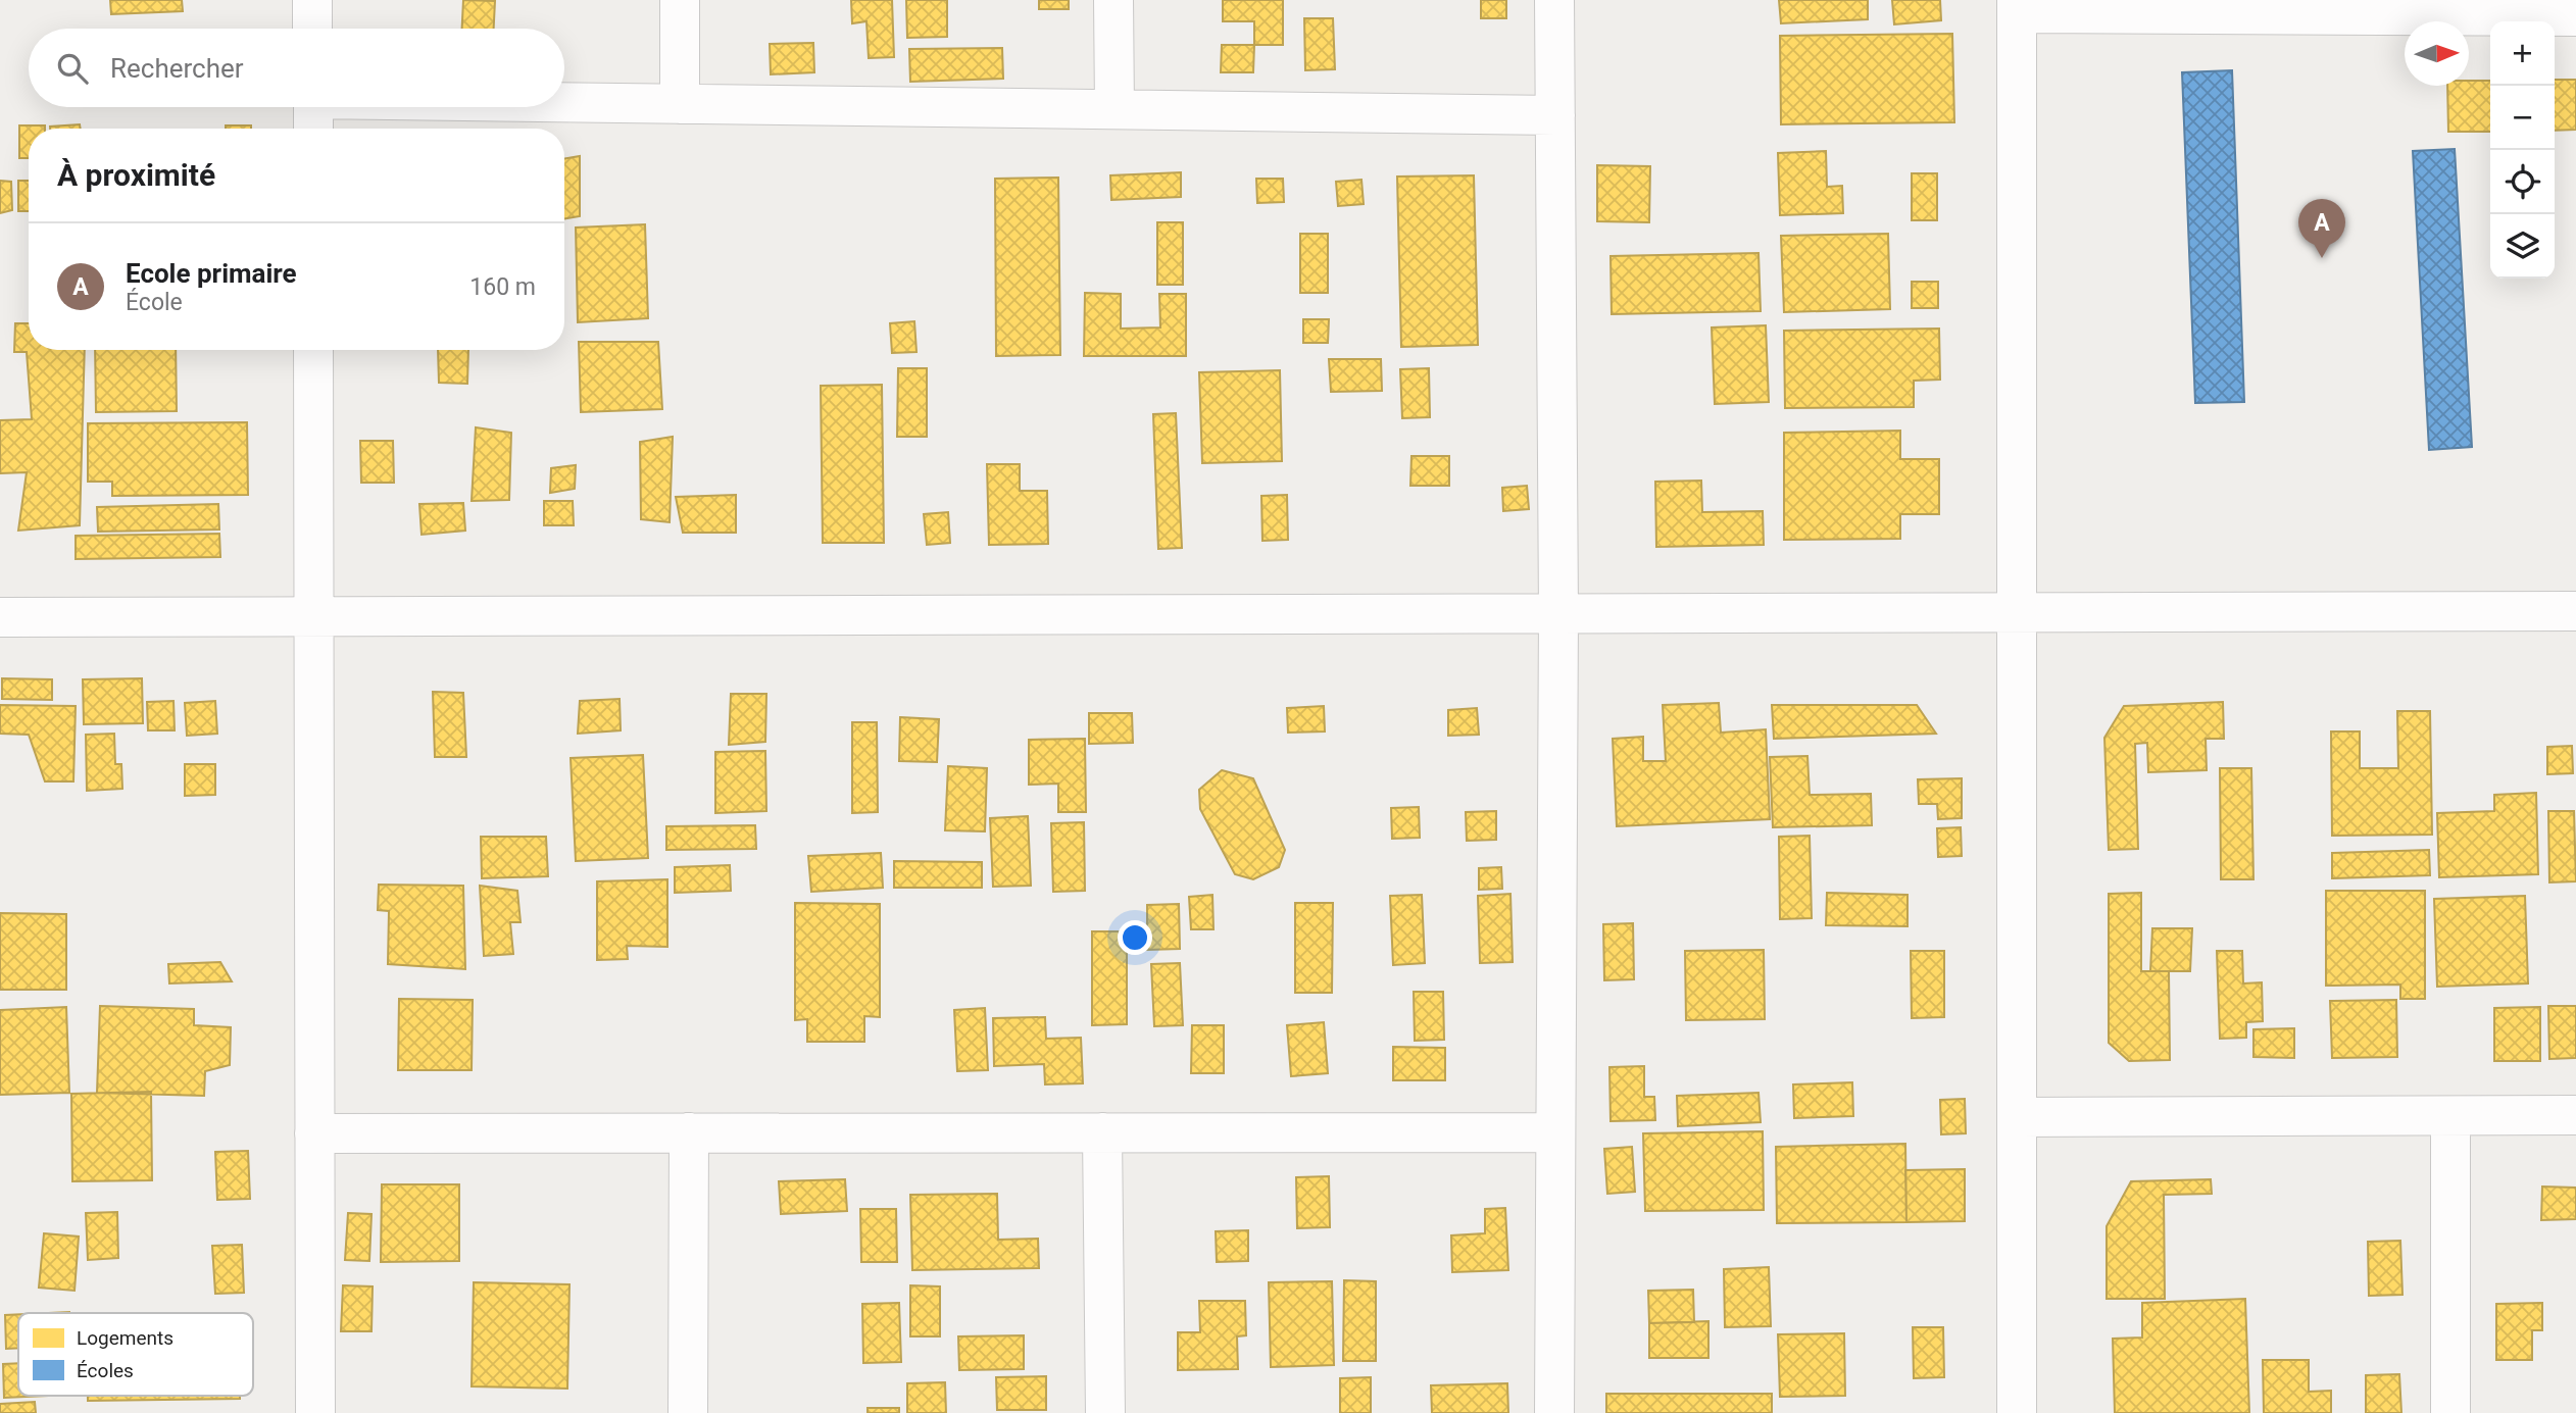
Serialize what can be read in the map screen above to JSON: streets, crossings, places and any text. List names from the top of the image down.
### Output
{
  "legend": ["Logements", "Écoles"],
  "north": "right",
  "page": {
    "map_buttons": ["+", "−"],
    "search": "Rechercher",
    "heading": "À proximité",
    "pins": "A",
    "list": [
      {
        "mark": "A",
        "name": "Ecole primaire",
        "note": "École",
        "value": "160 m"
      }
    ]
  }
}
